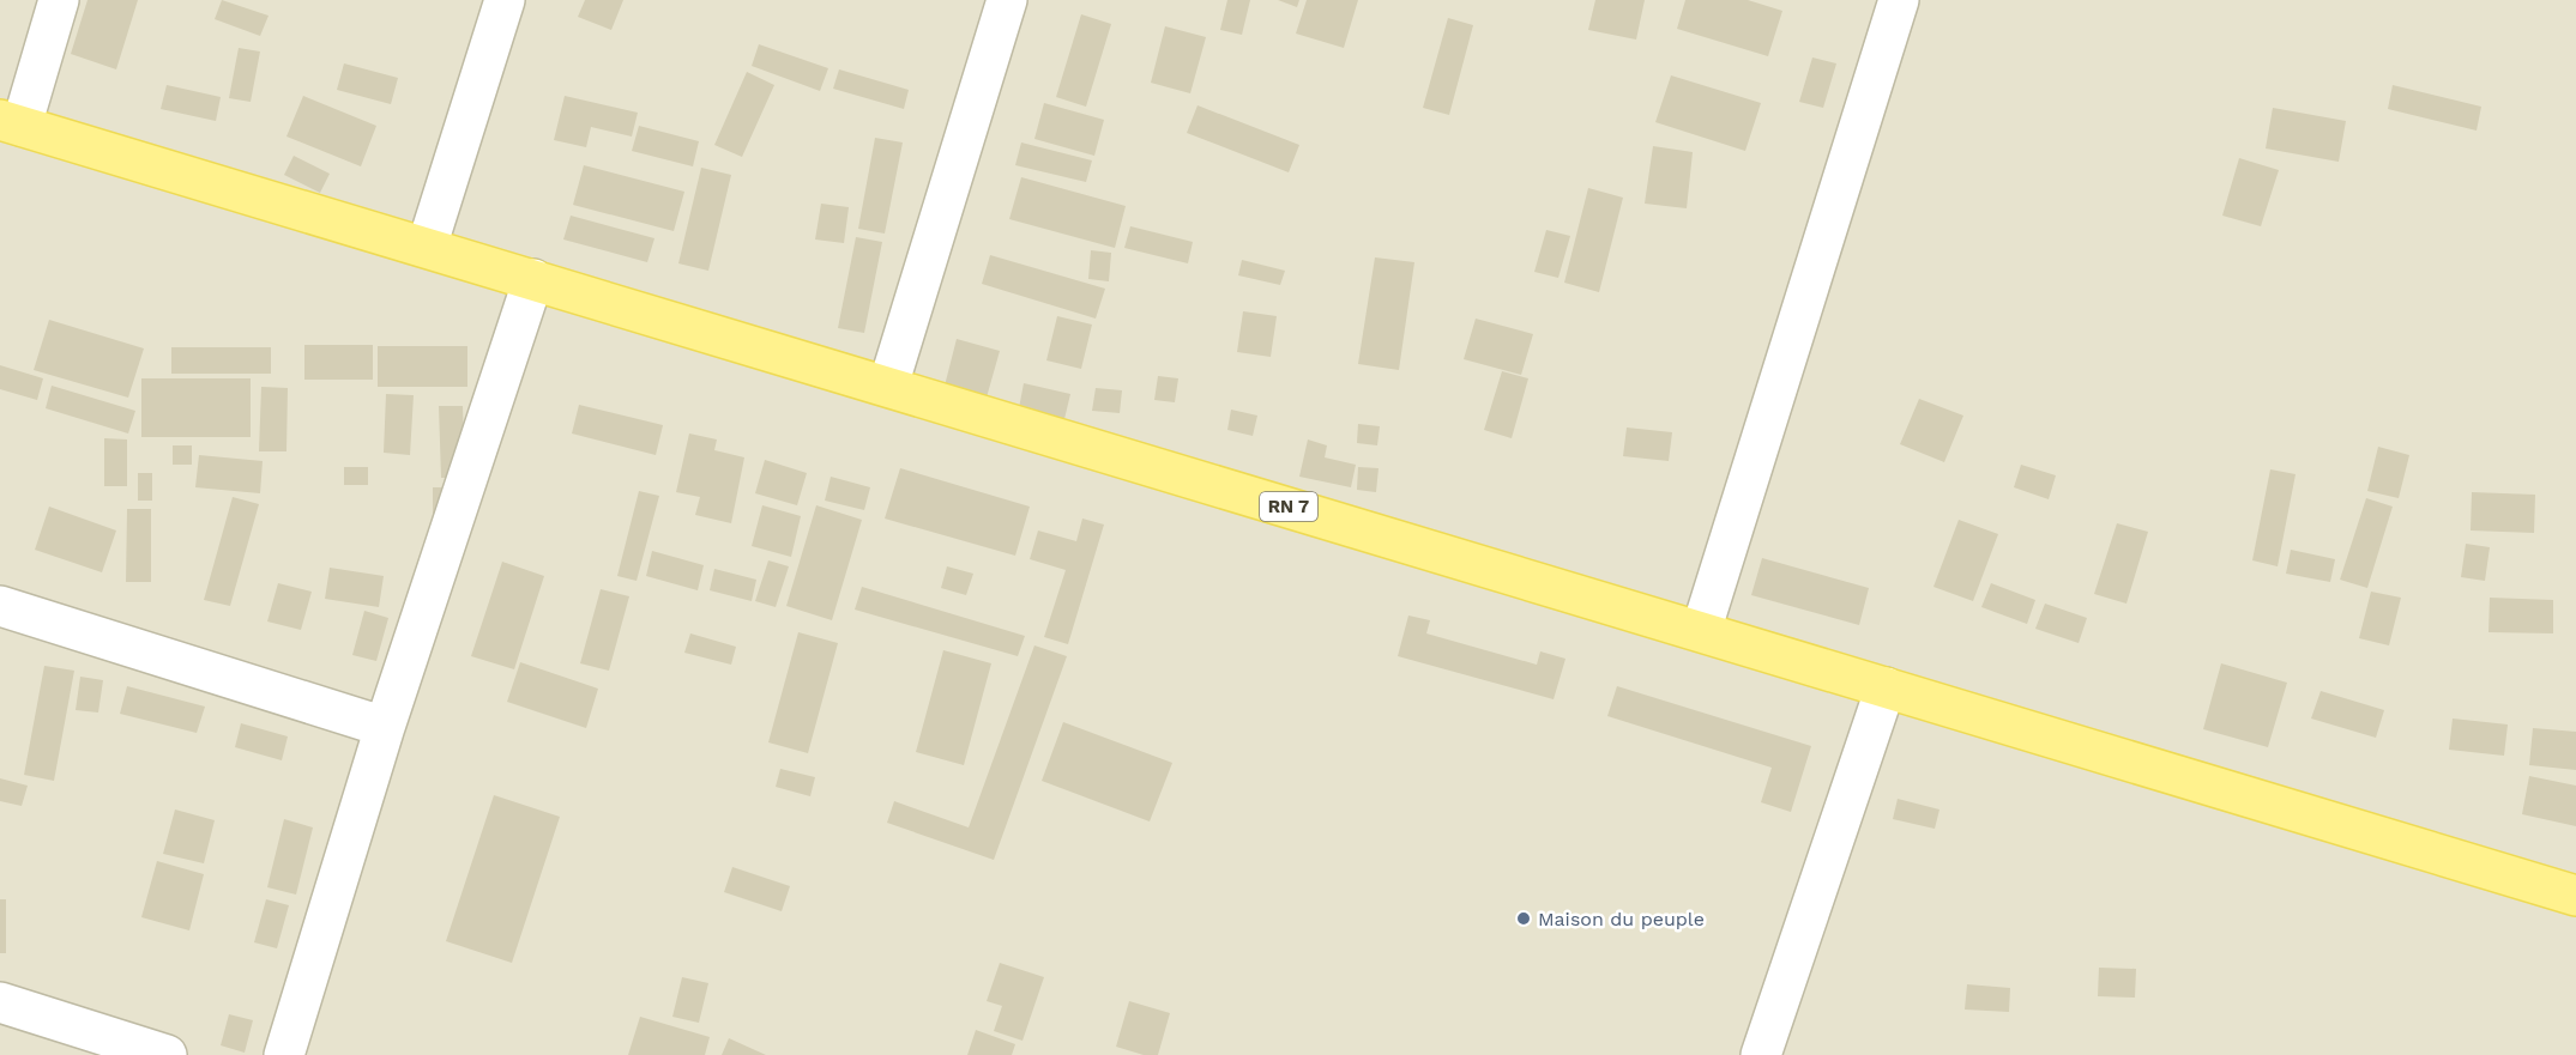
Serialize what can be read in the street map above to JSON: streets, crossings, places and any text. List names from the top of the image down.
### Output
{
  "streets": {
    "main road": ["RN 7"]
  },
  "places": ["Maison du peuple"]
}
